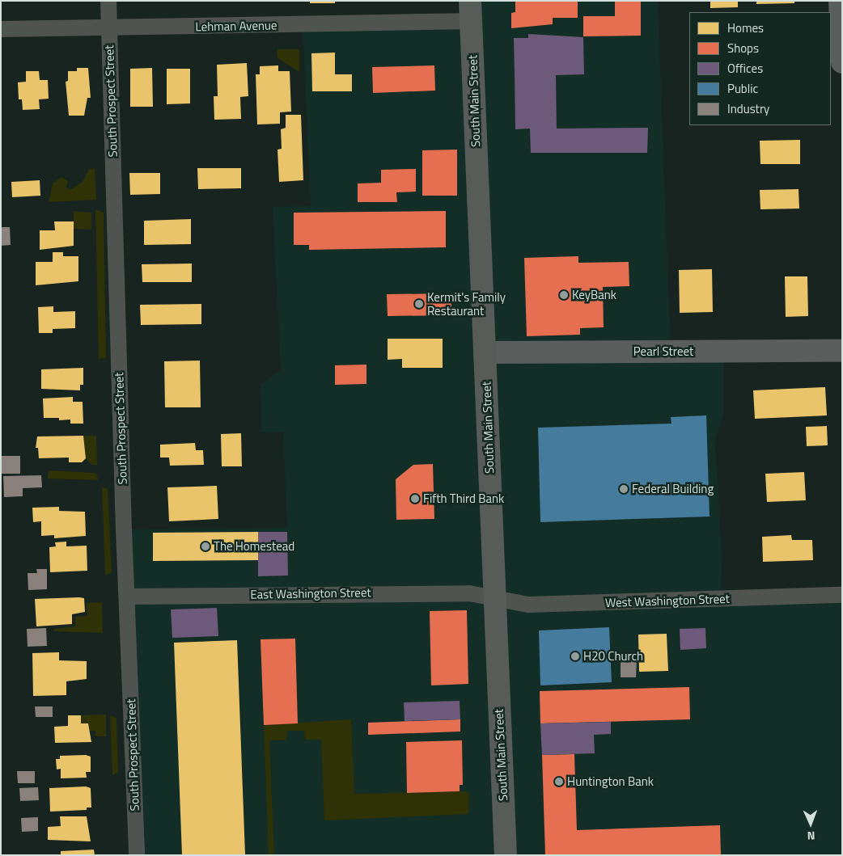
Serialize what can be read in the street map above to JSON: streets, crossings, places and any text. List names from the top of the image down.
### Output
{
  "streets": {
    "main road": ["South Main Street"],
    "street": [
      "Lehman Avenue",
      "South Prospect Street",
      "Pearl Street",
      "East Washington Street",
      "West Washington Street"
    ]
  },
  "crossings": [
    ["Lehman Avenue", "South Prospect Street"],
    ["Lehman Avenue", "South Main Street"],
    ["South Prospect Street", "East Washington Street"],
    ["South Main Street", "Pearl Street"],
    ["South Main Street", "East Washington Street"],
    ["South Main Street", "West Washington Street"],
    ["East Washington Street", "West Washington Street"]
  ],
  "places": [
    "KeyBank",
    "Kermit's Family Restaurant",
    "Federal Building",
    "Fifth Third Bank",
    "The Homestead",
    "H20 Church",
    "Huntington Bank"
  ],
  "legend": [
    "Homes",
    "Shops",
    "Offices",
    "Public",
    "Industry"
  ],
  "north": "bottom"
}
